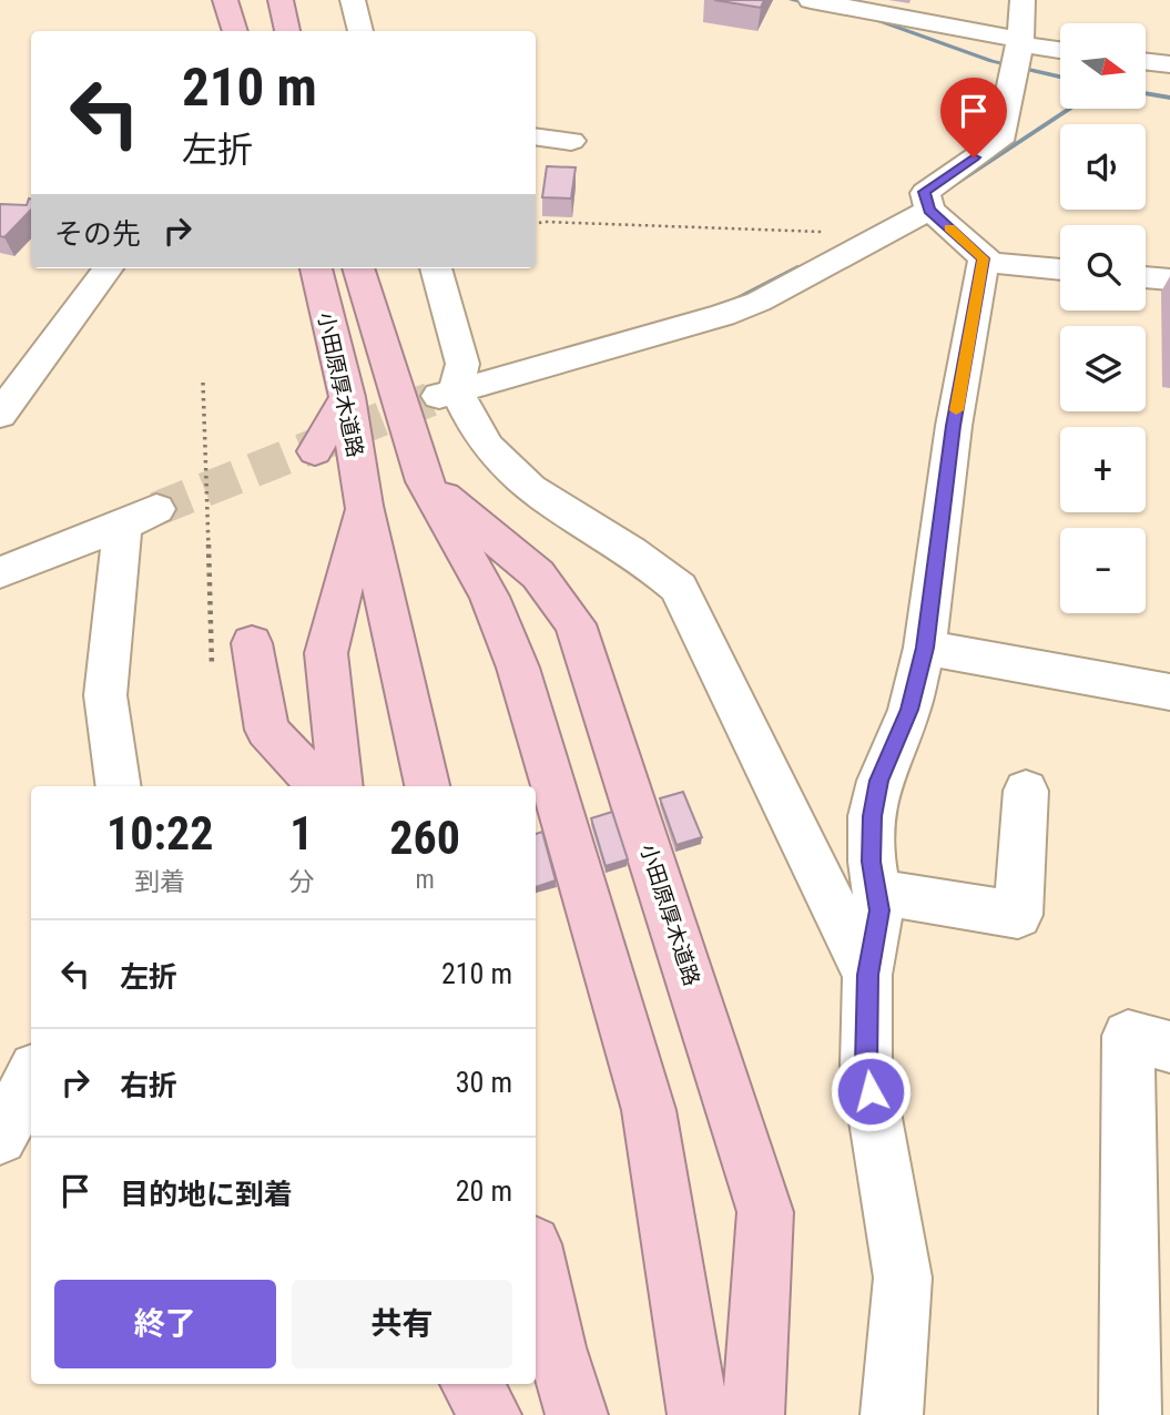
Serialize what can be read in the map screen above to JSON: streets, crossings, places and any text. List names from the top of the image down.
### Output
{
  "streets": {
    "highway": ["小田原厚木道路"]
  },
  "north": "right",
  "page": {
    "map_buttons": ["+", "−"],
    "turn": ["210 m", "左折"],
    "then": "その先",
    "eta": [
      "10:22",
      "到着",
      "1",
      "分",
      "260",
      "m"
    ],
    "list": [
      {
        "name": "左折",
        "value": "210 m"
      },
      {
        "name": "右折",
        "value": "30 m"
      },
      {
        "name": "目的地に到着",
        "value": "20 m"
      }
    ],
    "buttons": ["終了", "共有"]
  }
}
